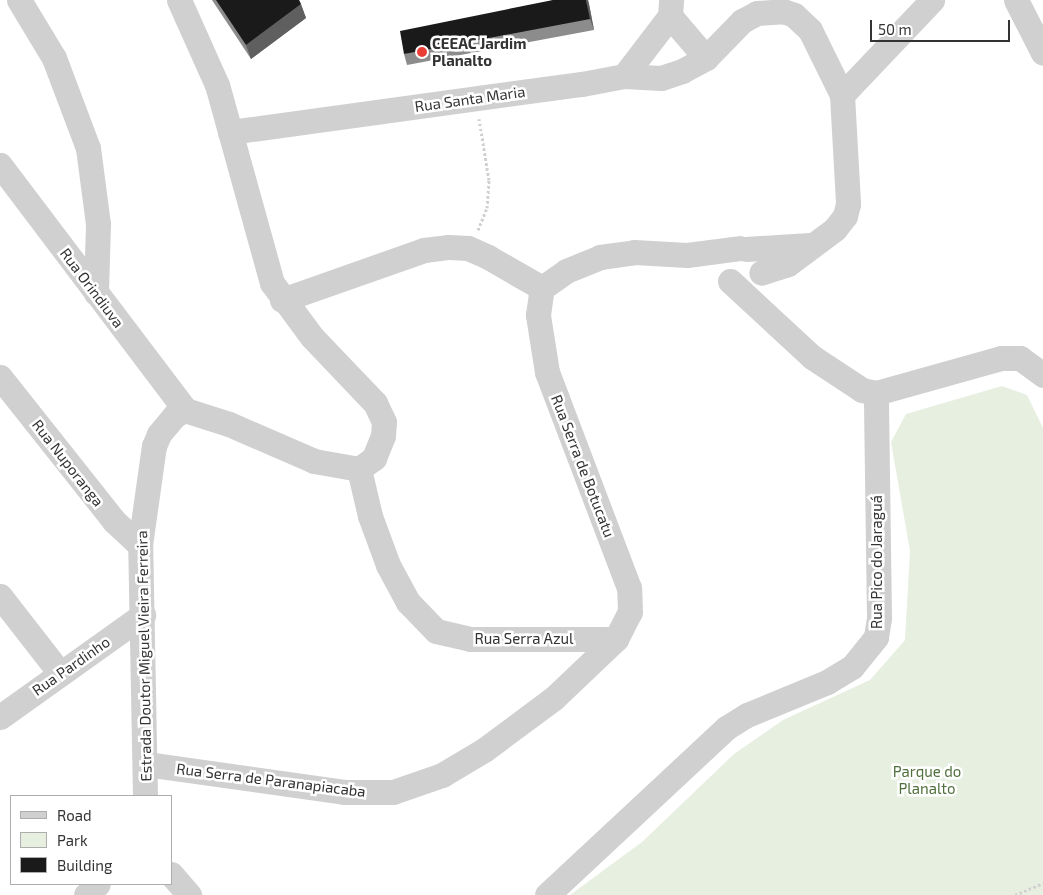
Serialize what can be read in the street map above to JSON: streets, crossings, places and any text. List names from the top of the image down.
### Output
{
  "streets": {
    "street": [
      "Rua Santa Maria",
      "Rua Orindiuva",
      "Rua Nuporanga",
      "Rua Serra de Botucatu",
      "Rua Pico do Jaraguá",
      "Rua Serra Azul",
      "Estrada Doutor Miguel Vieira Ferreira",
      "Rua Pardinho",
      "Rua Serra de Paranapiacaba"
    ]
  },
  "crossings": [
    ["Rua Orindiuva", "Estrada Doutor Miguel Vieira Ferreira"],
    ["Rua Nuporanga", "Estrada Doutor Miguel Vieira Ferreira"],
    ["Rua Serra de Botucatu", "Rua Serra Azul"],
    ["Rua Serra de Botucatu", "Rua Serra de Paranapiacaba"],
    ["Rua Serra Azul", "Rua Serra de Paranapiacaba"],
    ["Estrada Doutor Miguel Vieira Ferreira", "Rua Pardinho"],
    ["Estrada Doutor Miguel Vieira Ferreira", "Rua Serra de Paranapiacaba"]
  ],
  "parks": ["Parque do Planalto"],
  "places": ["CEEAC Jardim Planalto"],
  "legend": ["Road", "Park", "Building"],
  "scale_bar": "50 m"
}
